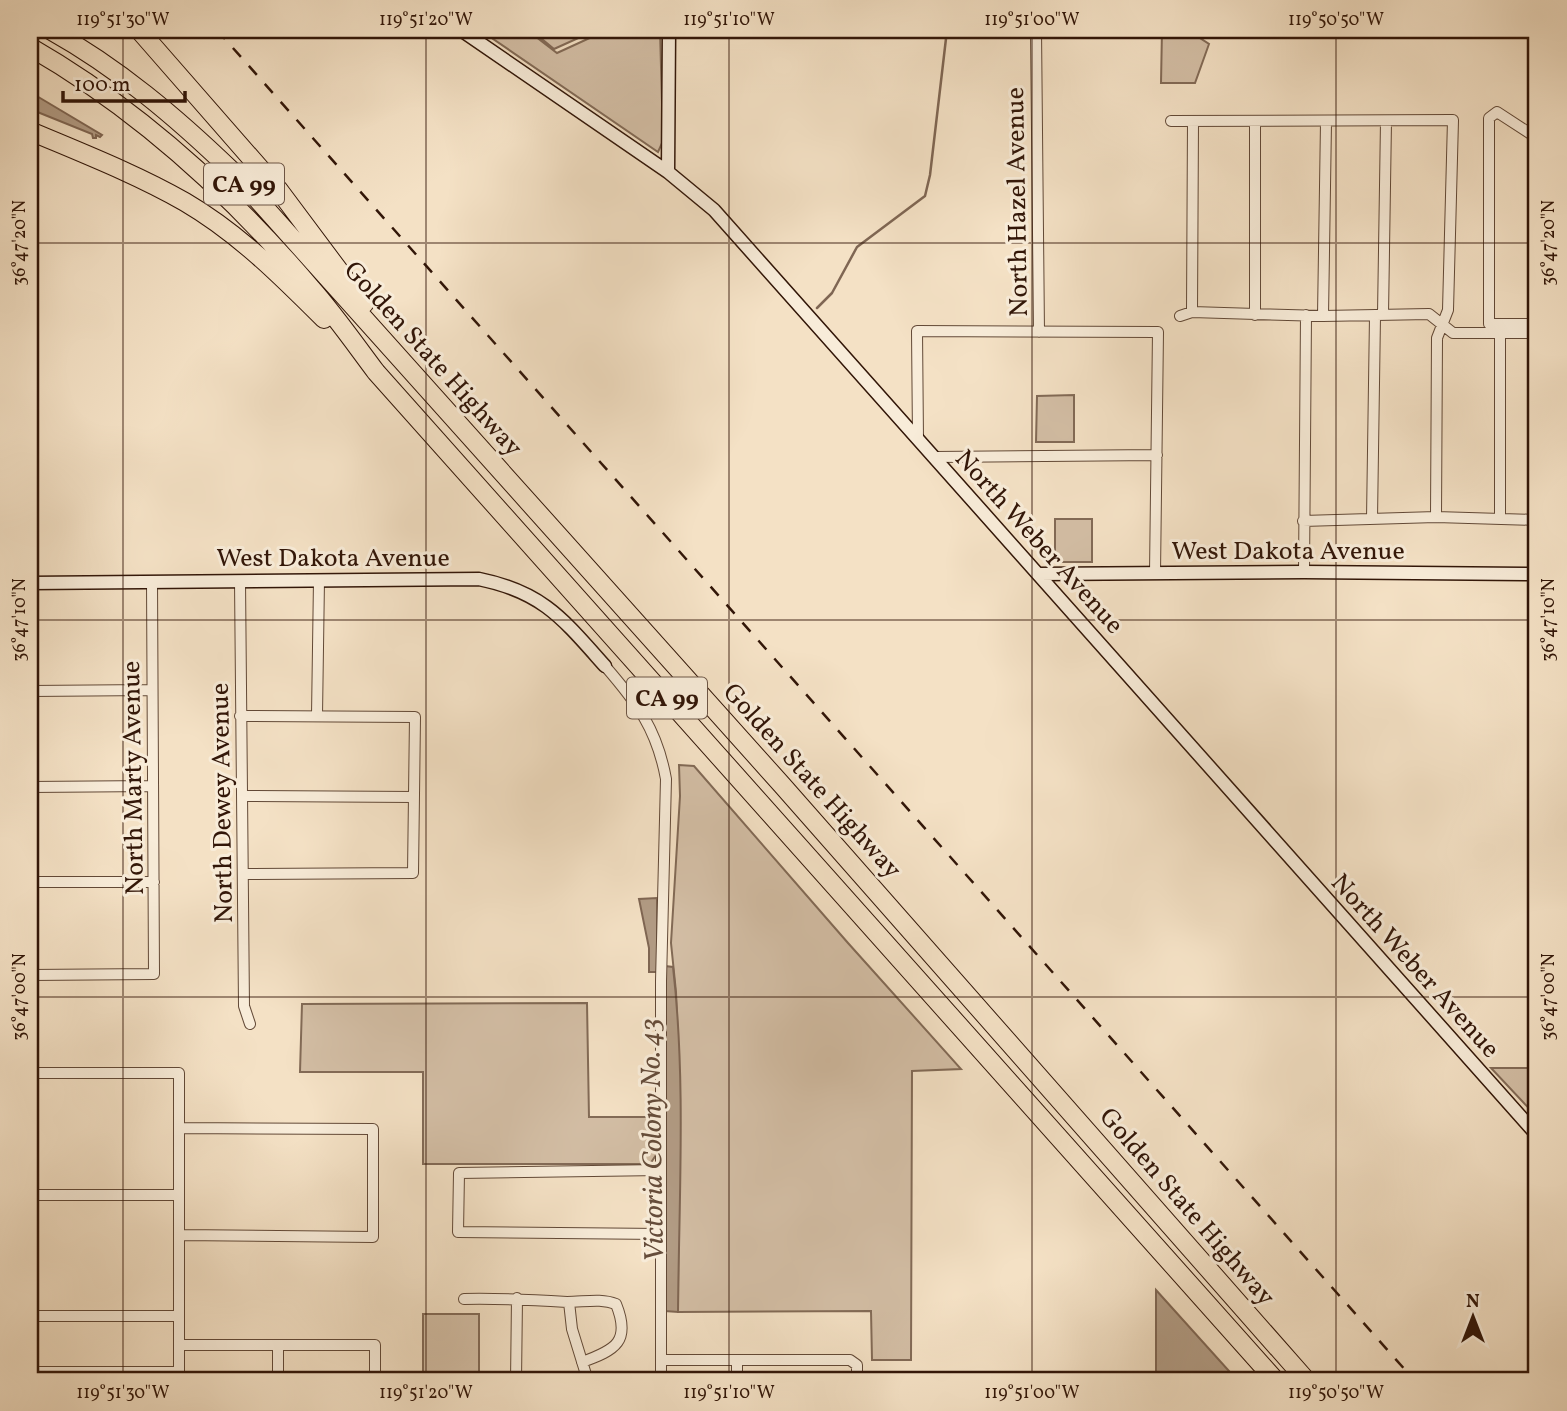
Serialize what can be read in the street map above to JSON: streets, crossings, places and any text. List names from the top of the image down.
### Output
{
  "streets": {
    "highway": ["CA 99", "Golden State Highway"],
    "main road": ["North Weber Avenue", "West Dakota Avenue"],
    "street": ["North Hazel Avenue", "North Marty Avenue", "North Dewey Avenue"]
  },
  "crossings": [
    ["North Weber Avenue", "West Dakota Avenue"],
    ["West Dakota Avenue", "North Marty Avenue"],
    ["West Dakota Avenue", "North Dewey Avenue"]
  ],
  "water": ["Victoria Colony No. 43"],
  "scale_bar": "100 m",
  "north": "top",
  "coordinates": [
    "119°51'30\"W",
    "119°51'20\"W",
    "119°51'10\"W",
    "119°51'00\"W",
    "119°50'50\"W",
    "36°47'20\"N",
    "36°47'10\"N",
    "36°47'00\"N"
  ]
}
